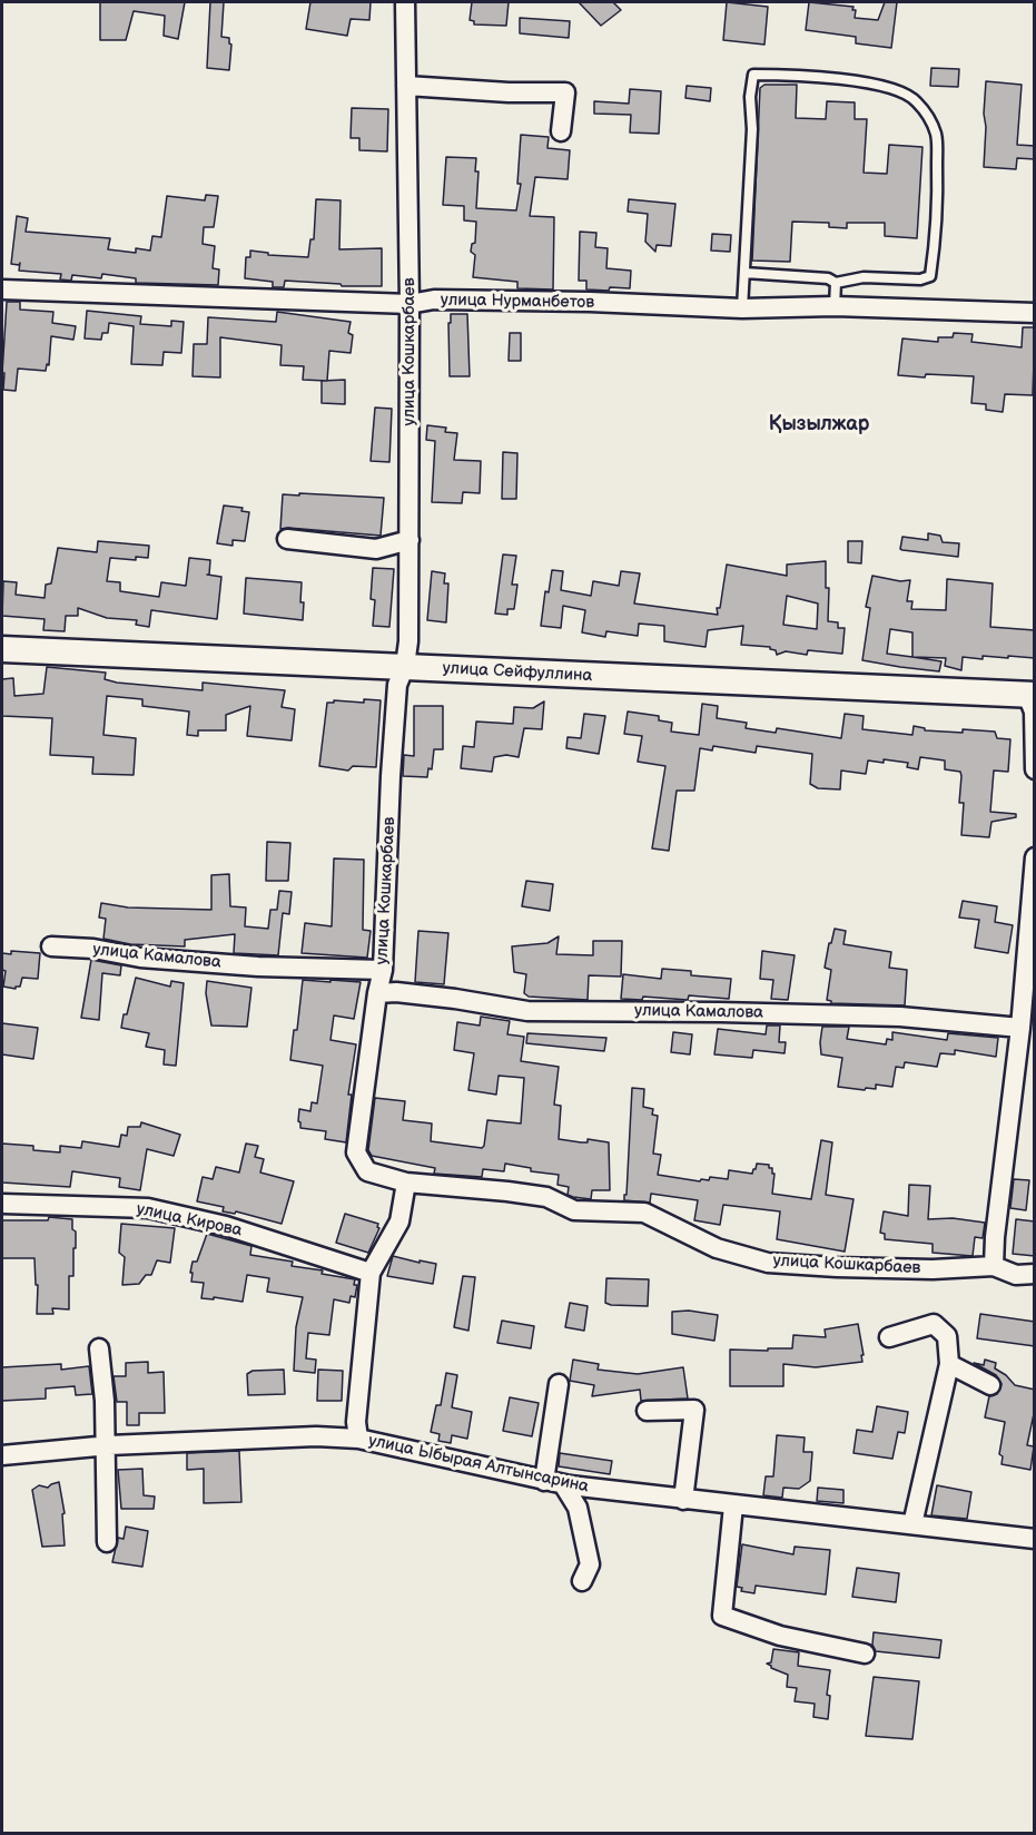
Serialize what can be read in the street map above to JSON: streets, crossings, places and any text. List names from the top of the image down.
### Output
{
  "streets": {
    "street": [
      "улица Нурманбетов",
      "улица Кошкарбаев",
      "улица Сейфуллина",
      "улица Камалова",
      "улица Кирова",
      "улица Ыбырая Алтынсарина"
    ]
  },
  "crossings": [
    ["улица Нурманбетов", "улица Кошкарбаев"],
    ["улица Кошкарбаев", "улица Сейфуллина"],
    ["улица Кошкарбаев", "улица Камалова"]
  ],
  "districts": ["Қызылжар"]
}
